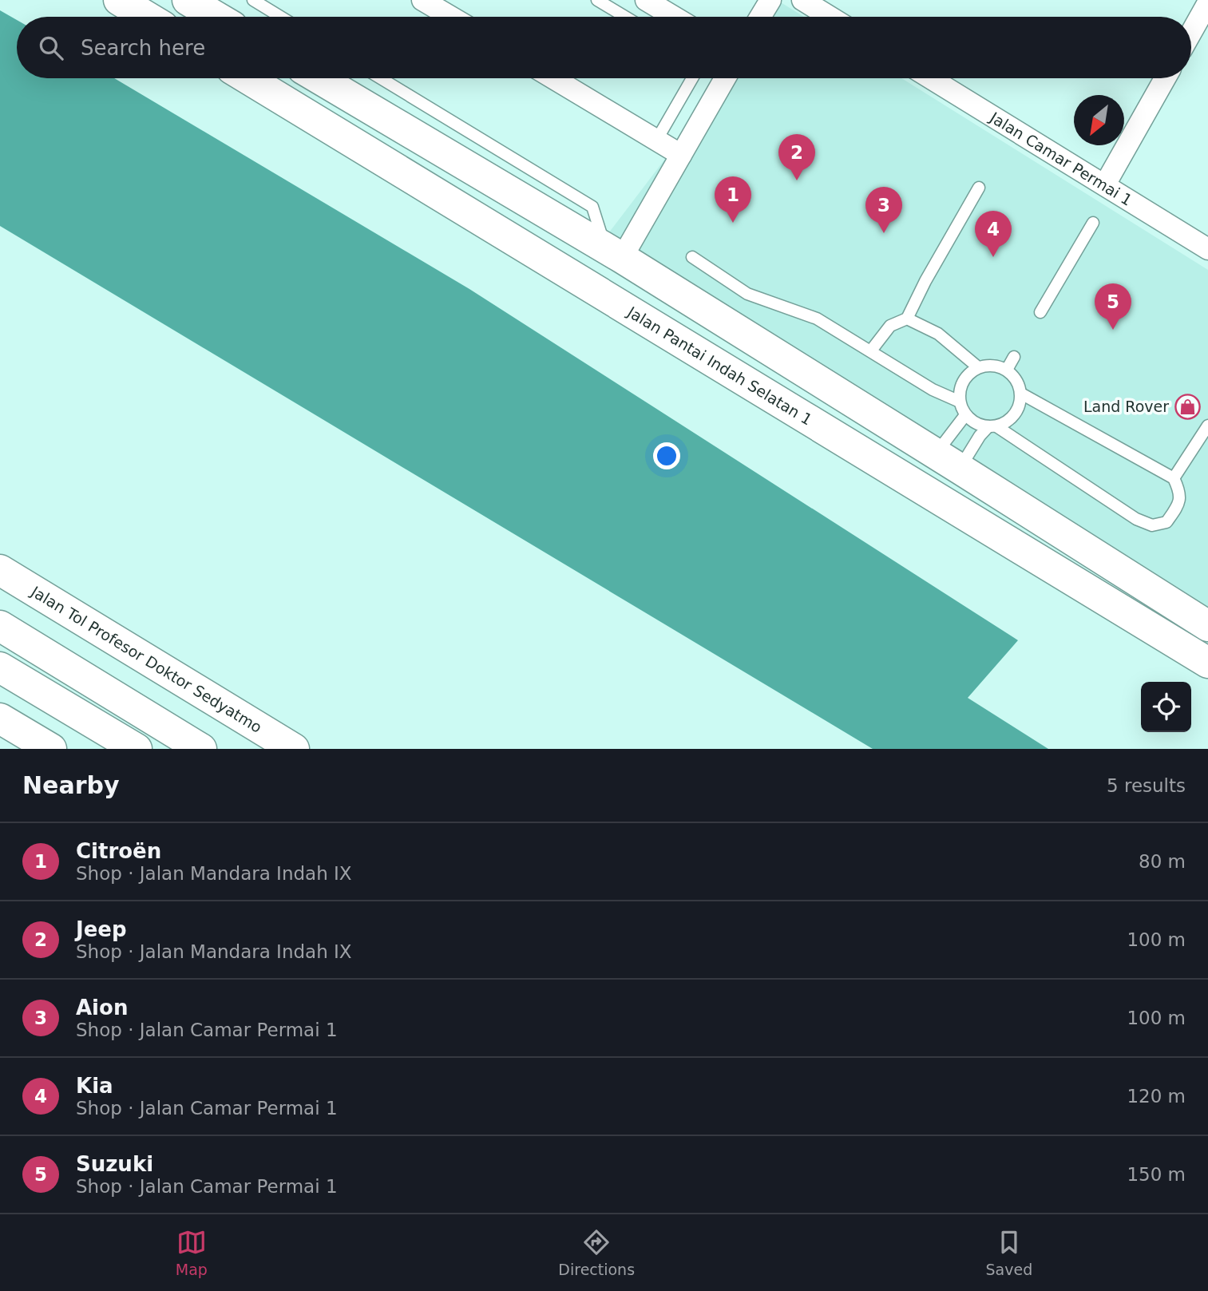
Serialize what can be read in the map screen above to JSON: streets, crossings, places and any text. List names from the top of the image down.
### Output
{
  "streets": {
    "main road": ["Jalan Pantai Indah Selatan 1", "Jalan Tol Profesor Doktor Sedyatmo"],
    "street": ["Jalan Camar Permai 1"]
  },
  "places": {
    "shop": ["Land Rover"]
  },
  "north": "bottom left",
  "page": {
    "search": "Search here",
    "pins": [
      "2",
      "1",
      "3",
      "4",
      "5"
    ],
    "heading": ["Nearby", "5 results"],
    "list": [
      {
        "mark": "1",
        "name": "Citroën",
        "note": "Shop · Jalan Mandara Indah IX",
        "value": "80 m"
      },
      {
        "mark": "2",
        "name": "Jeep",
        "note": "Shop · Jalan Mandara Indah IX",
        "value": "100 m"
      },
      {
        "mark": "3",
        "name": "Aion",
        "note": "Shop · Jalan Camar Permai 1",
        "value": "100 m"
      },
      {
        "mark": "4",
        "name": "Kia",
        "note": "Shop · Jalan Camar Permai 1",
        "value": "120 m"
      },
      {
        "mark": "5",
        "name": "Suzuki",
        "note": "Shop · Jalan Camar Permai 1",
        "value": "150 m"
      }
    ],
    "nav": ["Map", "Directions", "Saved"]
  }
}
